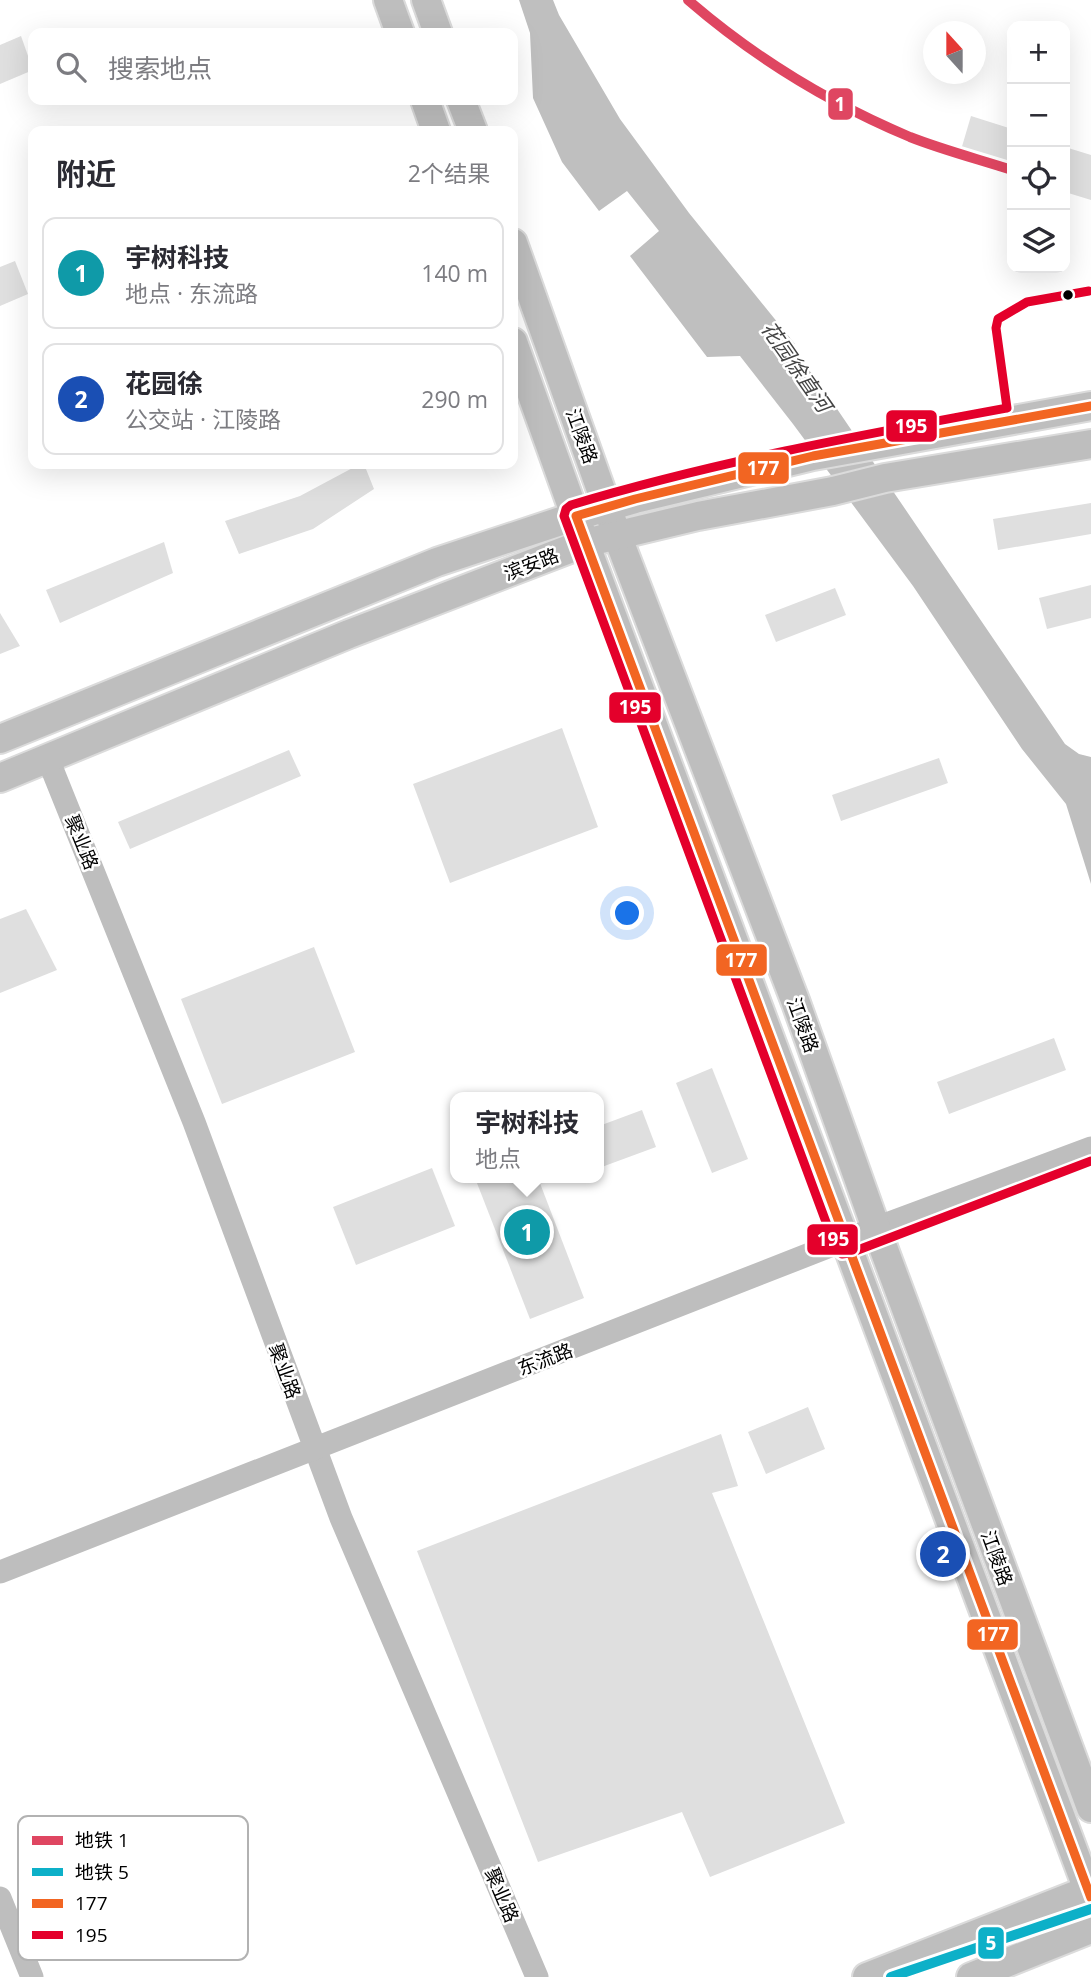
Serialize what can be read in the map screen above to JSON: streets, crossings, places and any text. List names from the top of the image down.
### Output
{
  "streets": {
    "main road": ["江陵路", "滨安路"],
    "street": ["聚业路", "东流路"]
  },
  "crossings": [
    ["江陵路", "滨安路"],
    ["江陵路", "东流路"],
    ["滨安路", "聚业路"],
    ["聚业路", "东流路"]
  ],
  "water": ["花园徐直河"],
  "lines": [
    "metro line 1",
    "transit line 195",
    "transit line 177",
    "metro line 5"
  ],
  "legend": [
    "地铁 1",
    "地铁 5",
    "177",
    "195"
  ],
  "north": "top",
  "page": {
    "map_buttons": ["+", "−"],
    "search": "搜索地点",
    "heading": ["附近", "2个结果"],
    "list": [
      {
        "mark": "1",
        "name": "宇树科技",
        "note": "地点 · 东流路",
        "value": "140 m"
      },
      {
        "mark": "2",
        "name": "花园徐",
        "note": "公交站 · 江陵路",
        "value": "290 m"
      }
    ],
    "popup": ["宇树科技", "地点"],
    "pins": ["1", "2"]
  }
}
